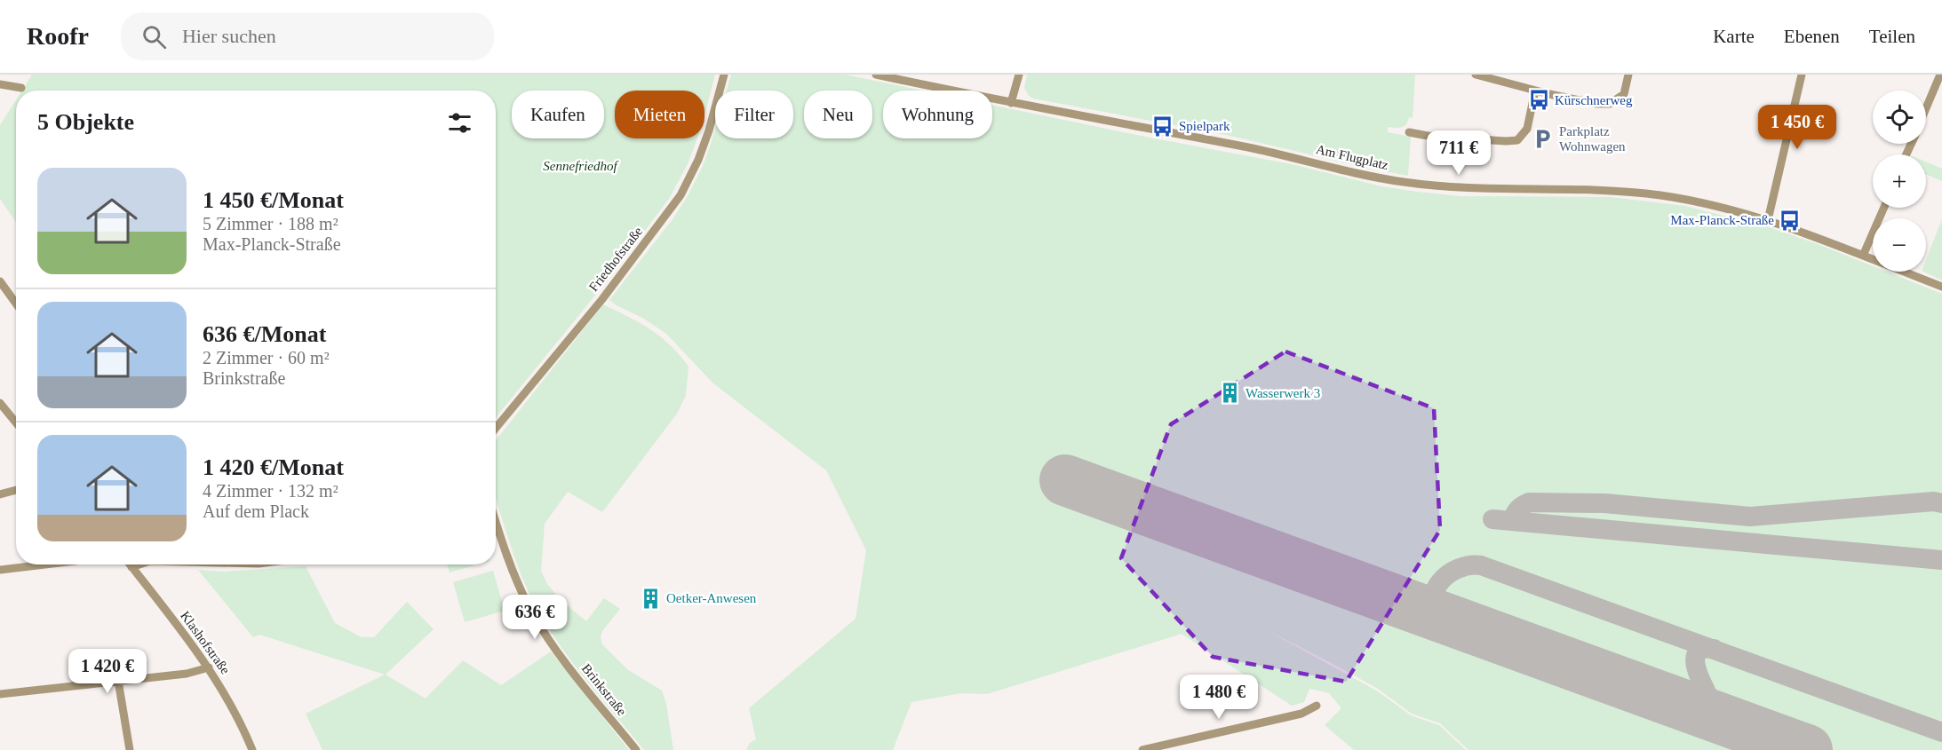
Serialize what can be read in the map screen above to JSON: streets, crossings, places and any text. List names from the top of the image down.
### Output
{
  "streets": {
    "street": [
      "Am Flugplatz",
      "Friedhofstraße",
      "Klashofstraße",
      "Brinkstraße"
    ]
  },
  "parks": ["Sennefriedhof"],
  "places": {
    "bus stop": ["Kürschnerweg", "Spielpark", "Max-Planck-Straße"],
    "parking": ["Parkplatz Wohnwagen"],
    "building": ["Wasserwerk 3", "Oetker-Anwesen"]
  },
  "page": {
    "header": "Roofr",
    "search": "Hier suchen",
    "nav": ["Karte", "Ebenen", "Teilen"],
    "map_buttons": ["+", "−"],
    "chip": [
      "Kaufen",
      "Mieten",
      "Filter",
      "Neu",
      "Wohnung"
    ],
    "heading": "5 Objekte",
    "price": [
      "1 450 €",
      "711 €",
      "636 €",
      "1 420 €",
      "1 480 €"
    ],
    "list": [
      {
        "name": "1 450 €/Monat",
        "note": "5 Zimmer · 188 m² · Max-Planck-Straße"
      },
      {
        "name": "636 €/Monat",
        "note": "2 Zimmer · 60 m² · Brinkstraße"
      },
      {
        "name": "1 420 €/Monat",
        "note": "4 Zimmer · 132 m² · Auf dem Plack"
      }
    ]
  }
}
